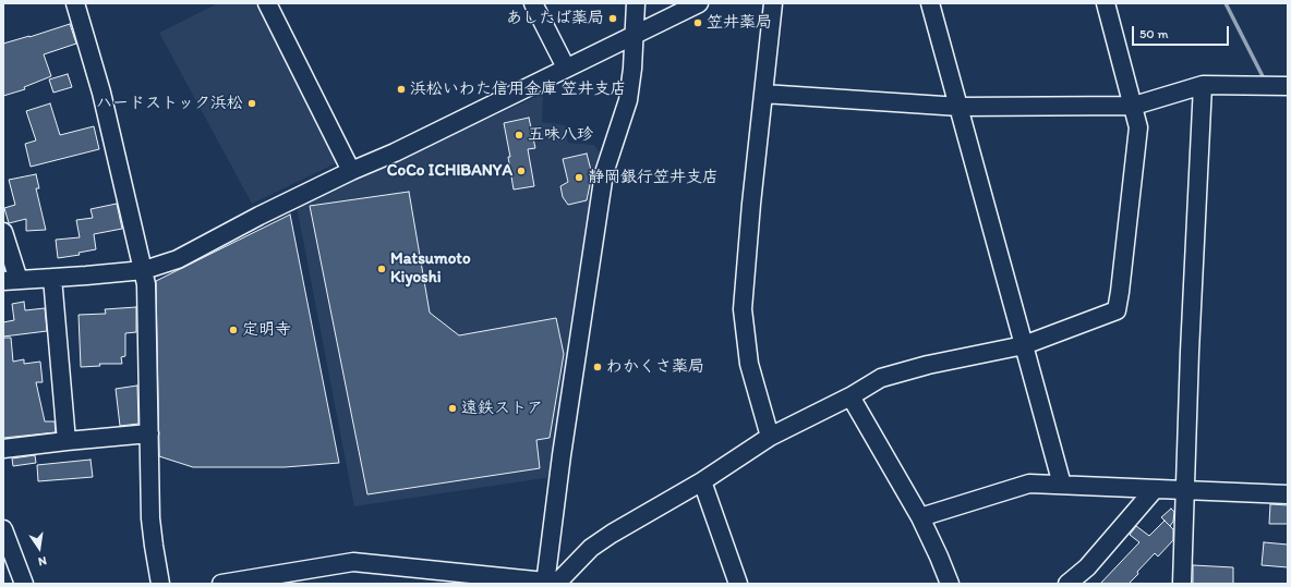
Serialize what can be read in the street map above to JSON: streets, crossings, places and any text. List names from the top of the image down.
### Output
{
  "places": [
    "あしたば薬局",
    "笠井薬局",
    "浜松いわた信用金庫 笠井支店",
    "ハードストック浜松",
    "五味八珍",
    "CoCo ICHIBANYA",
    "静岡銀行笠井支店",
    "Matsumoto Kiyoshi",
    "定明寺",
    "わかくさ薬局",
    "遠鉄ストア"
  ],
  "scale_bar": "50 m",
  "north": "bottom"
}
